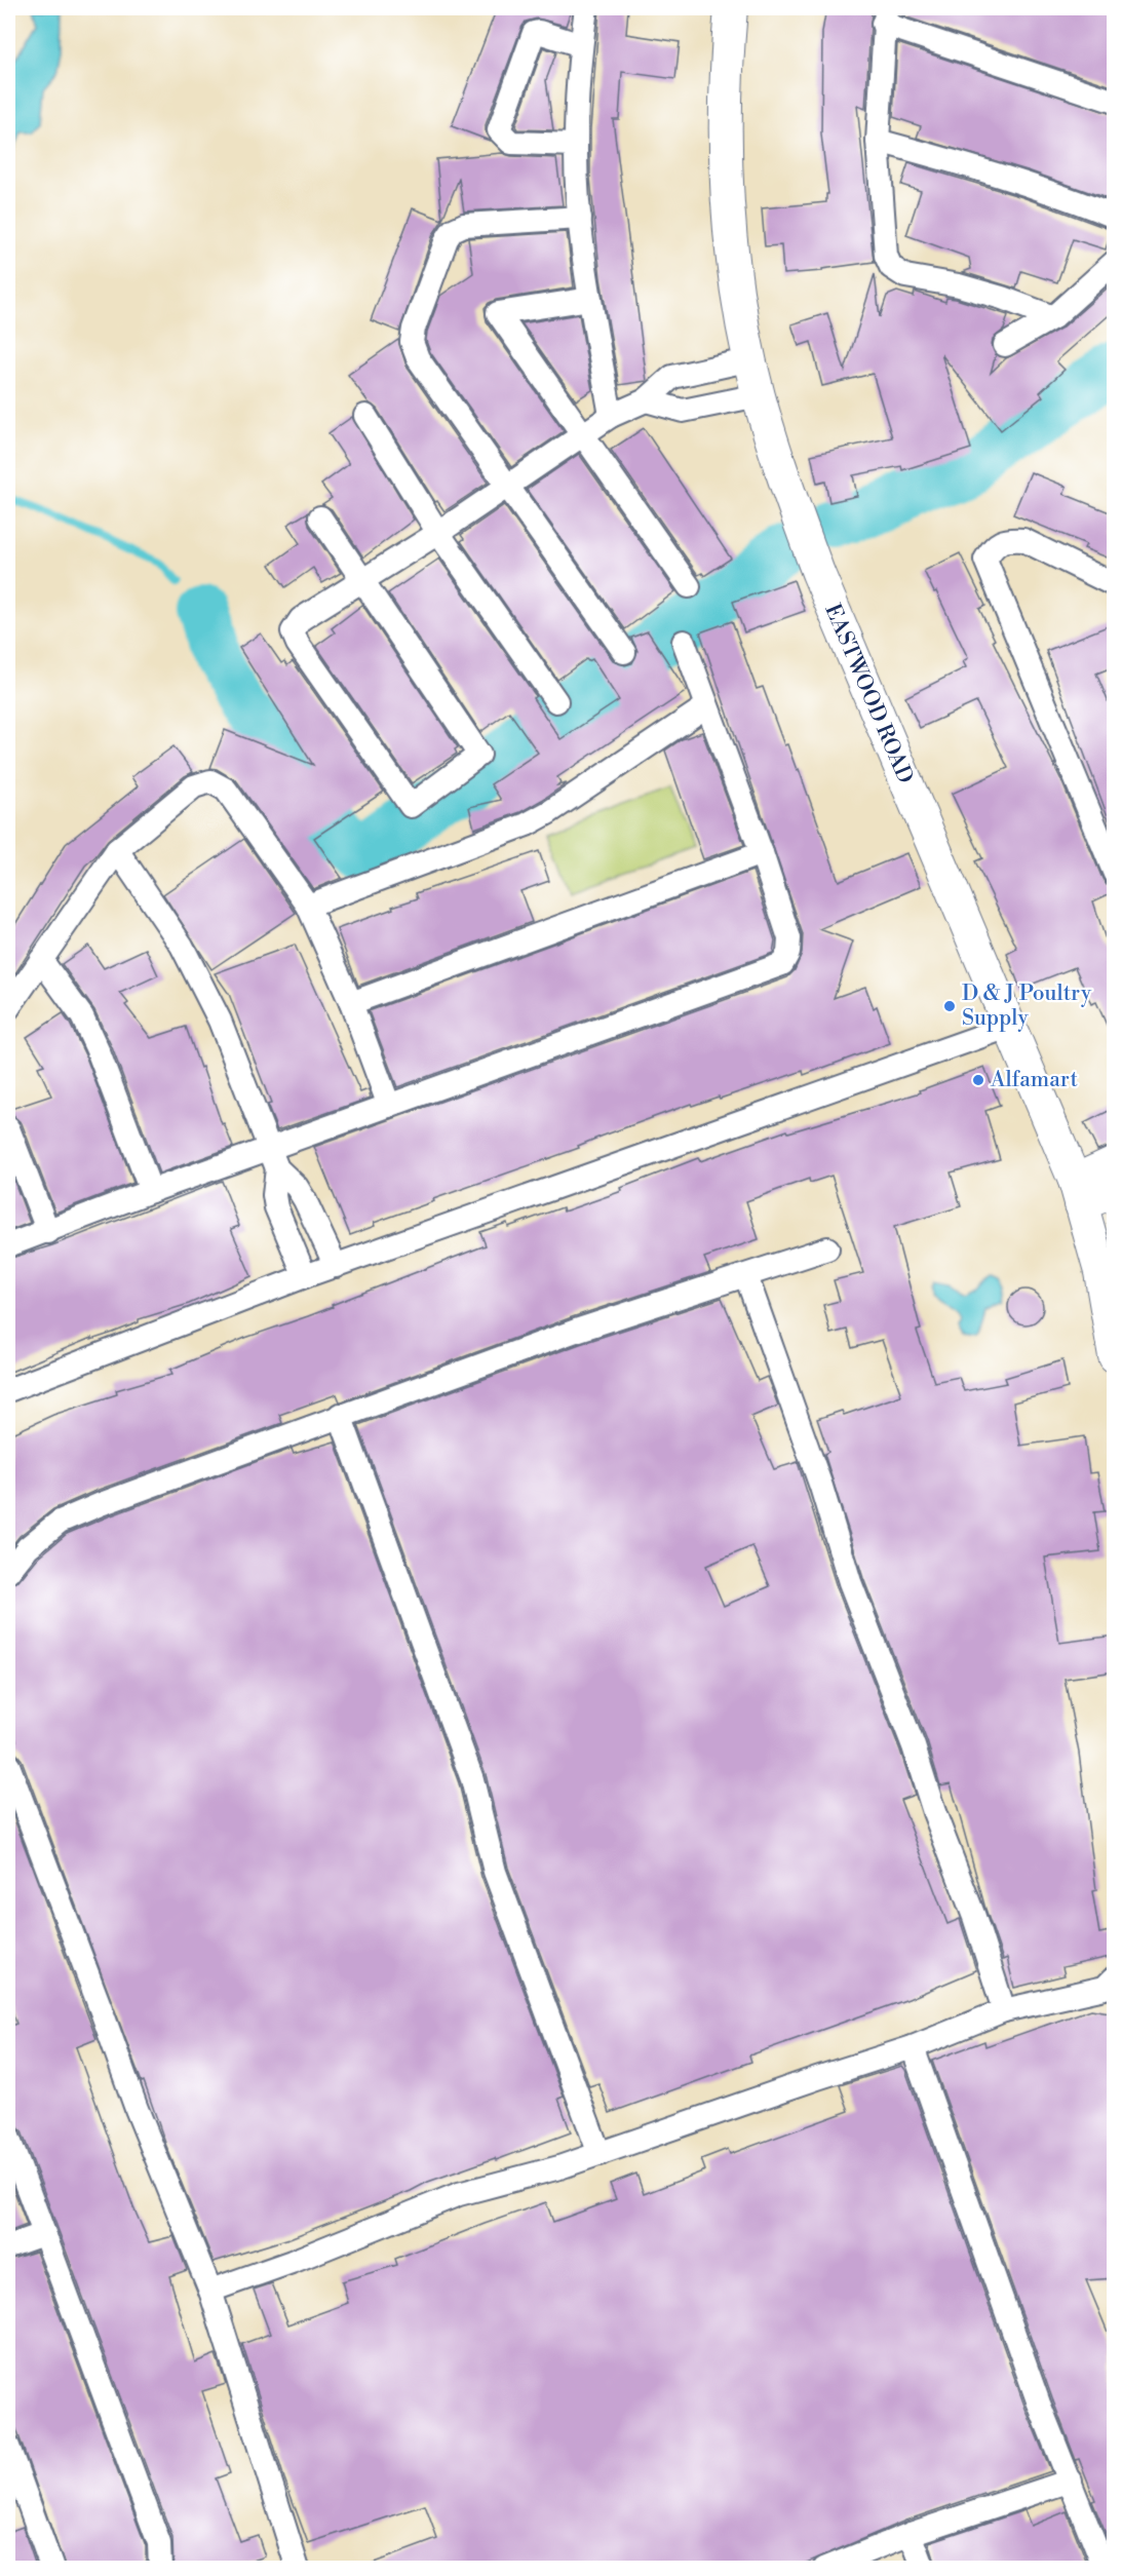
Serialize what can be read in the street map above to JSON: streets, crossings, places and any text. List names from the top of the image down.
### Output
{
  "streets": {
    "main road": ["EASTWOOD ROAD"]
  },
  "places": ["D & J Poultry Supply", "Alfamart"]
}
